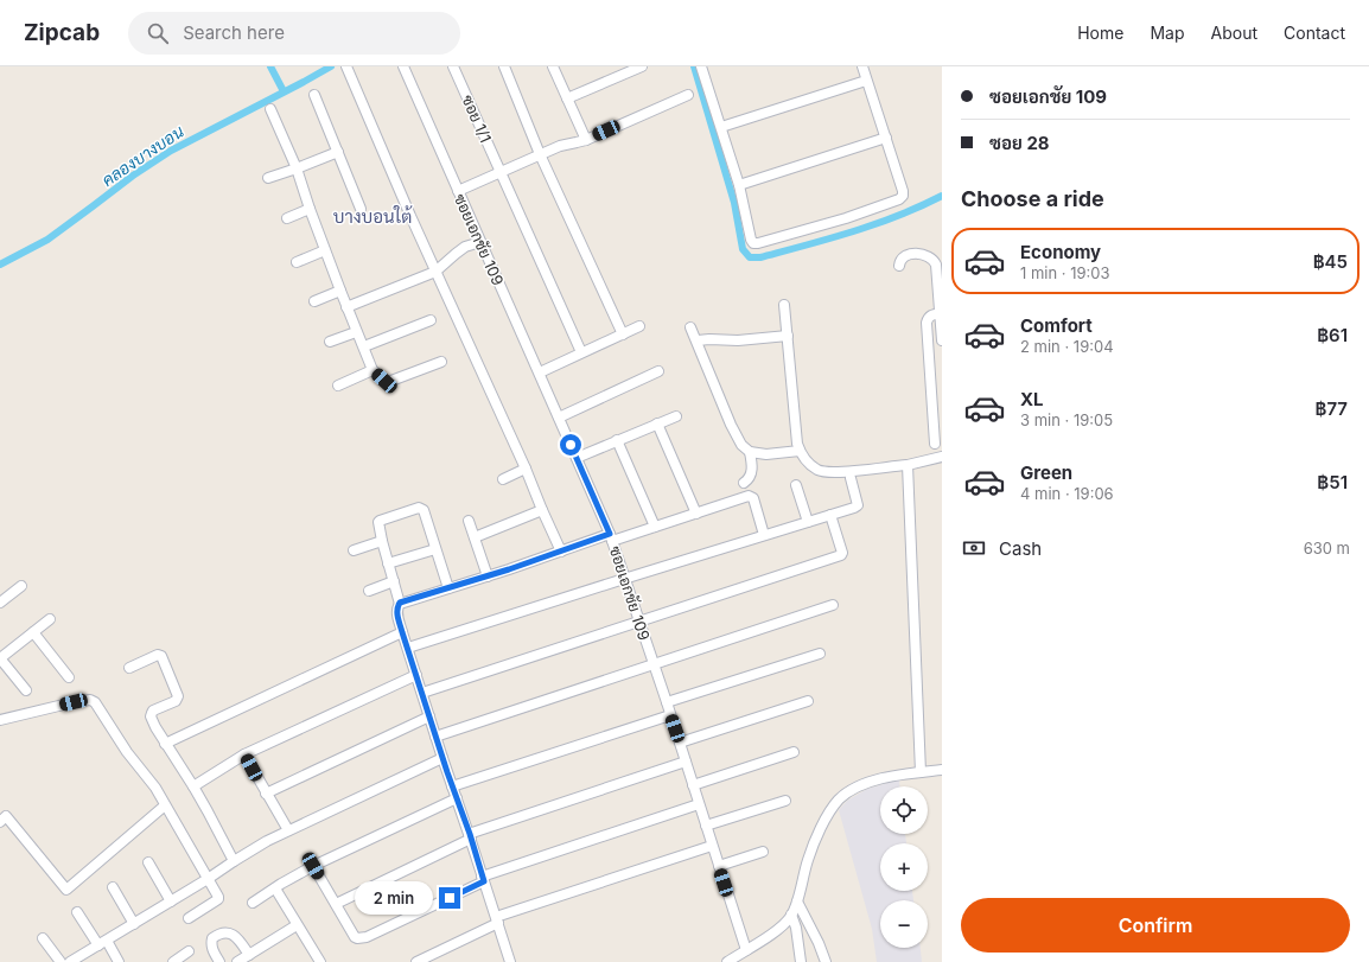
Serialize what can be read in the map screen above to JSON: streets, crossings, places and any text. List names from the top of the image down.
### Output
{
  "streets": {
    "street": ["ซอย 1/1", "ซอยเอกชัย 109"]
  },
  "districts": ["บางบอนใต้"],
  "water": ["คลองบางบอน"],
  "page": {
    "header": "Zipcab",
    "search": "Search here",
    "nav": [
      "Home",
      "Map",
      "About",
      "Contact"
    ],
    "banner": ["ซอยเอกชัย 109", "ซอย 28"],
    "heading": "Choose a ride",
    "list": [
      {
        "name": "Economy",
        "note": "1 min · 19:03",
        "value": "฿45"
      },
      {
        "name": "Comfort",
        "note": "2 min · 19:04",
        "value": "฿61"
      },
      {
        "name": "XL",
        "note": "3 min · 19:05",
        "value": "฿77"
      },
      {
        "name": "Green",
        "note": "4 min · 19:06",
        "value": "฿51"
      }
    ],
    "pay": ["Cash", "630 m"],
    "map_buttons": ["+", "−"],
    "bubble": "2 min",
    "buttons": "Confirm"
  }
}
